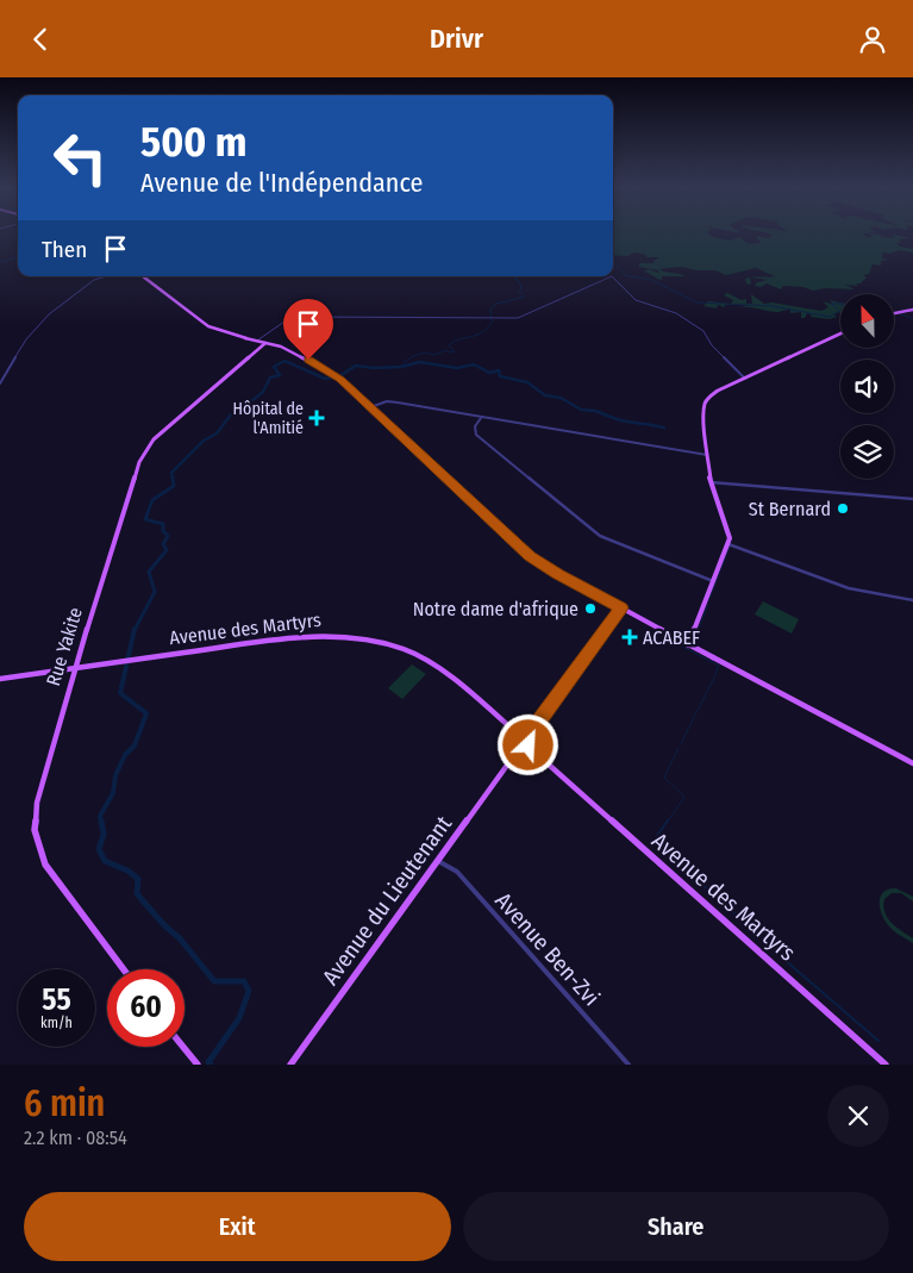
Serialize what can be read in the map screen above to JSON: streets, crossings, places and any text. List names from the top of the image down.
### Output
{
  "streets": {
    "main road": ["Avenue des Martyrs", "Rue Yakite", "Avenue du Lieutenant"],
    "street": ["Avenue Ben-Zvi"]
  },
  "crossings": [
    ["Avenue des Martyrs", "Rue Yakite"],
    ["Avenue des Martyrs", "Avenue du Lieutenant"],
    ["Avenue du Lieutenant", "Avenue Ben-Zvi"]
  ],
  "places": {
    "health": ["Hôpital de l'Amitié", "ACABEF"],
    "other": ["St Bernard", "Notre dame d'afrique"]
  },
  "north": "top",
  "page": {
    "header": "Drivr",
    "turn": ["500 m", "Avenue de l'Indépendance"],
    "then": "Then",
    "speed": "55 km/h",
    "limit": "60",
    "heading": ["6 min", "2.2 km · 08:54"],
    "buttons": ["Exit", "Share"]
  }
}
